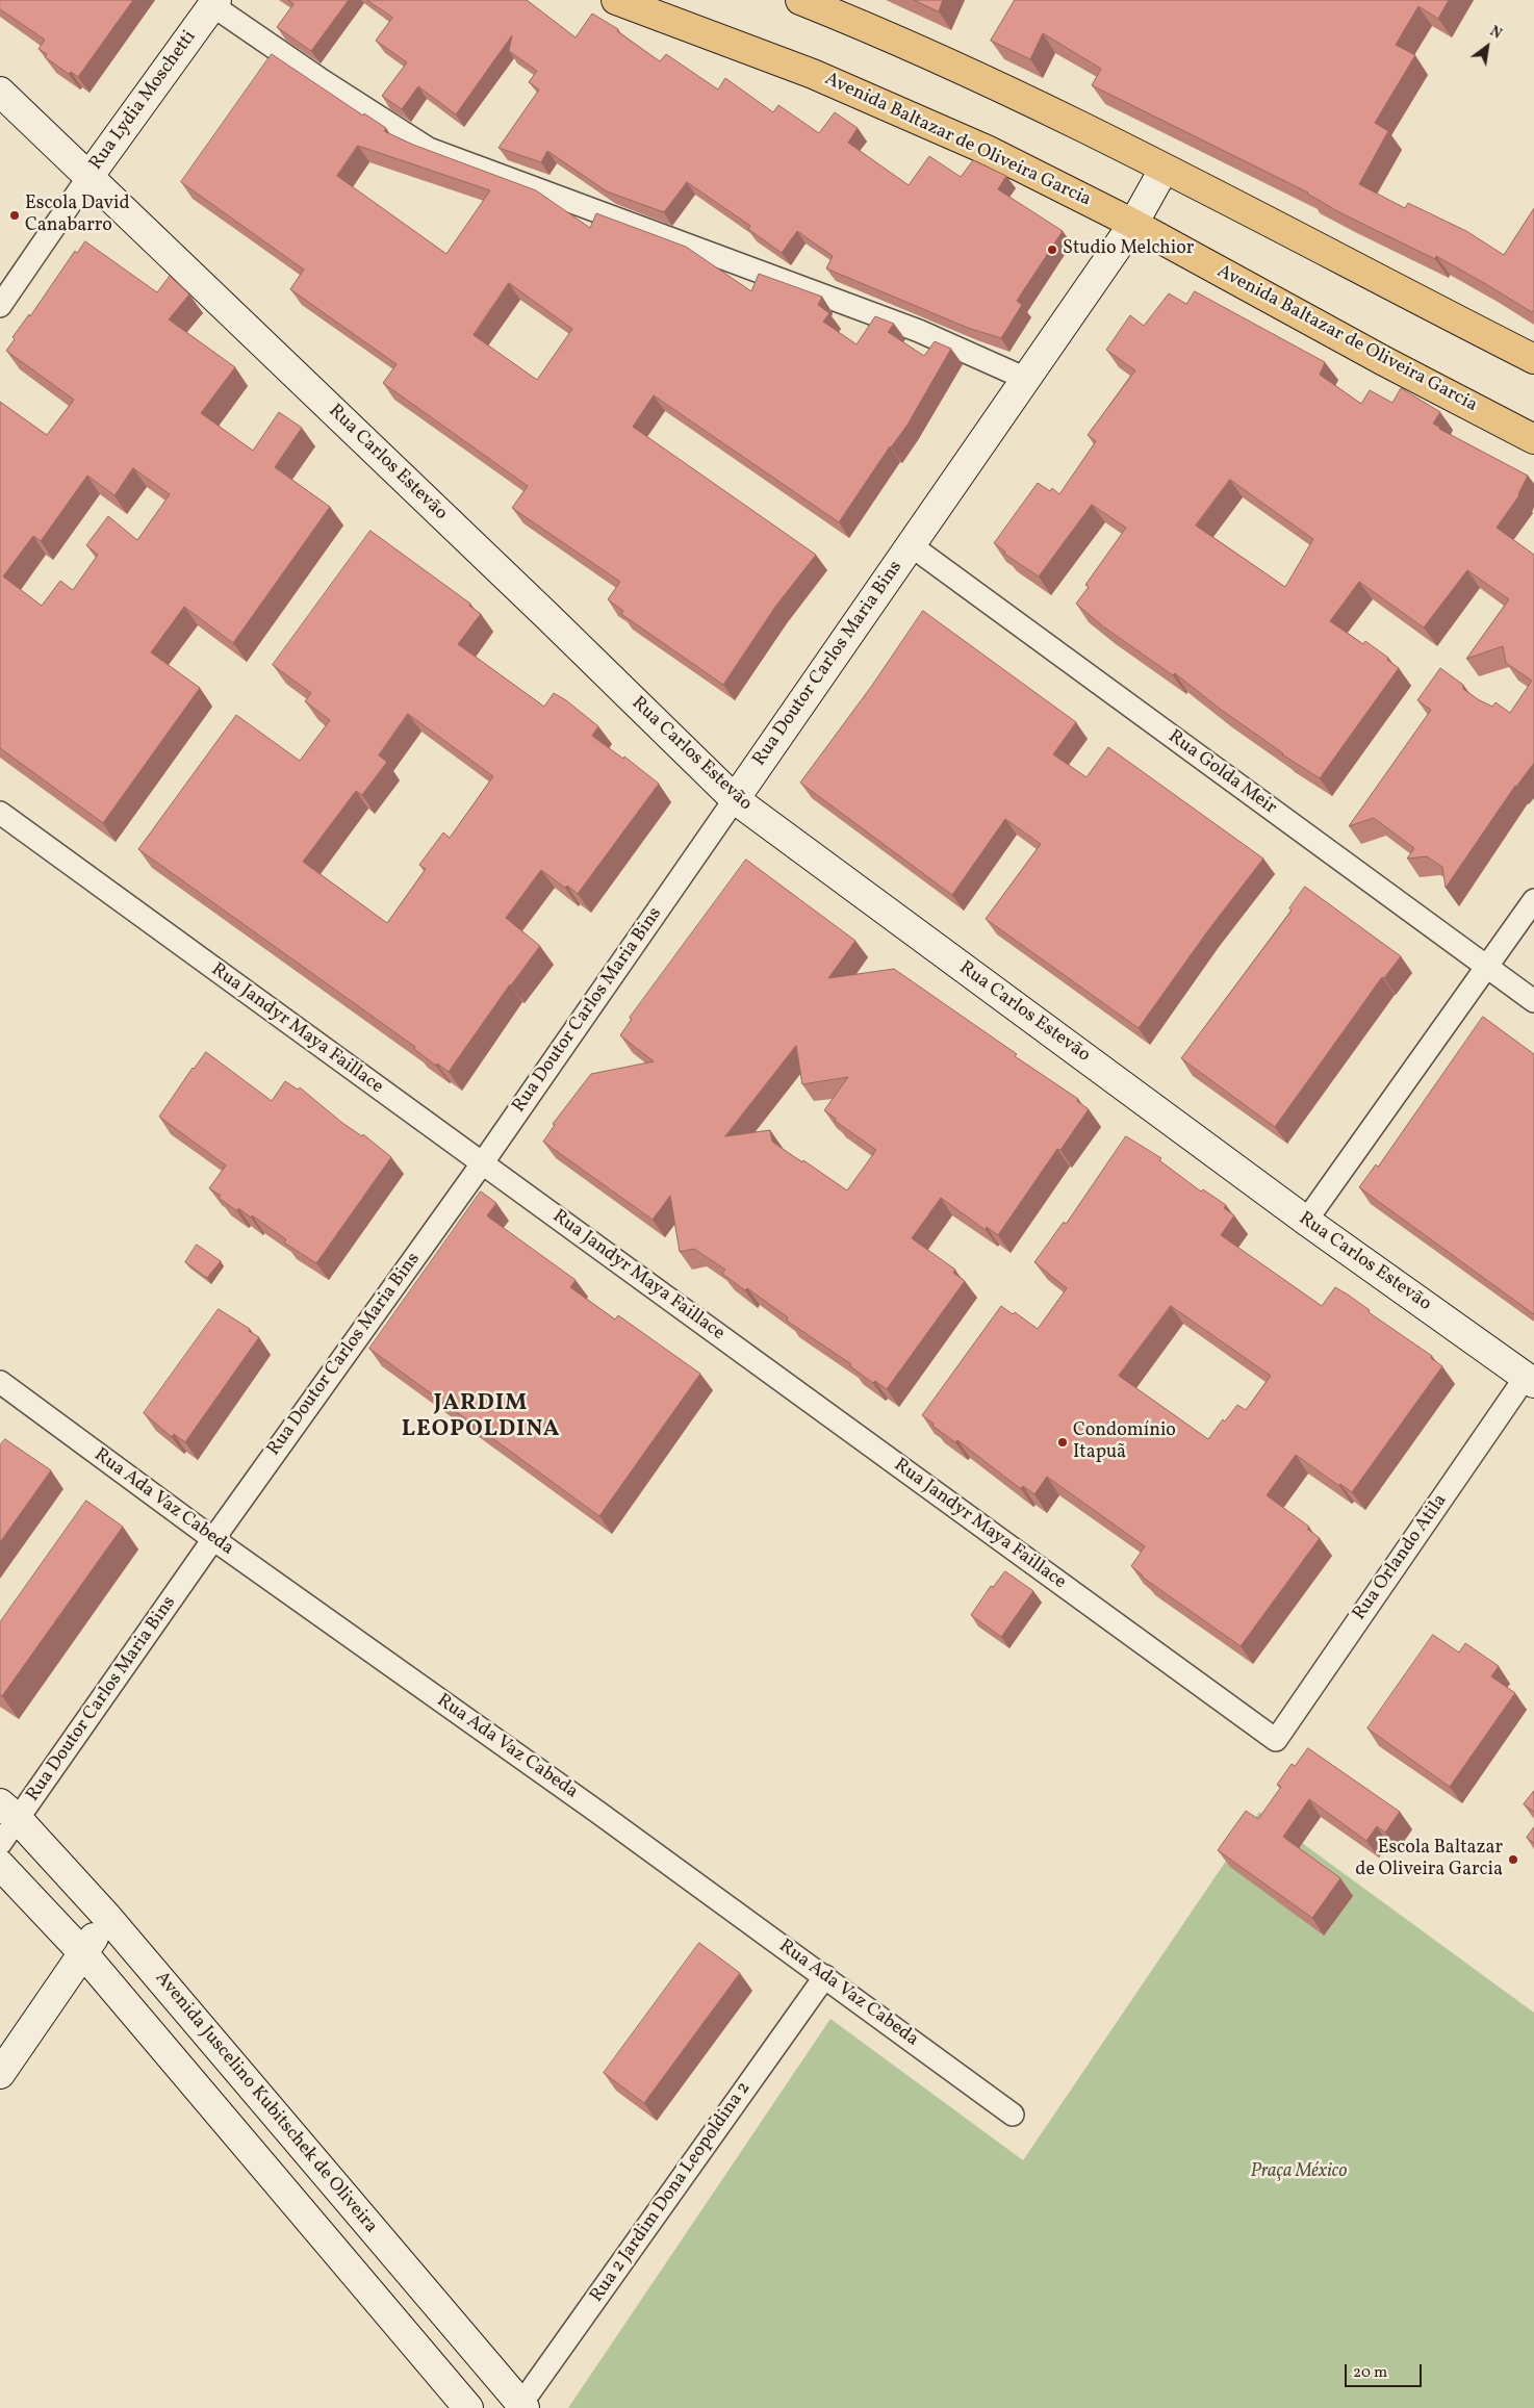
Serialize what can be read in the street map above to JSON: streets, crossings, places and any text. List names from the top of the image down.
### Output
{
  "streets": {
    "main road": ["Avenida Baltazar de Oliveira Garcia"],
    "street": [
      "Rua Lydia Moschetti",
      "Rua Carlos Estevão",
      "Rua Doutor Carlos Maria Bins",
      "Rua Golda Meir",
      "Rua Jandyr Maya Faillace",
      "Rua Ada Vaz Cabeda",
      "Rua Orlando Atila",
      "Avenida Juscelino Kubitschek de Oliveira",
      "Rua 2 Jardim Dona Leopoldina 2"
    ]
  },
  "crossings": [
    ["Rua Lydia Moschetti", "Rua Carlos Estevão"],
    ["Avenida Baltazar de Oliveira Garcia", "Rua Doutor Carlos Maria Bins"],
    ["Rua Carlos Estevão", "Rua Doutor Carlos Maria Bins"],
    ["Rua Carlos Estevão", "Rua Orlando Atila"],
    ["Rua Doutor Carlos Maria Bins", "Rua Golda Meir"],
    ["Rua Doutor Carlos Maria Bins", "Rua Jandyr Maya Faillace"],
    ["Rua Doutor Carlos Maria Bins", "Rua Ada Vaz Cabeda"],
    ["Rua Doutor Carlos Maria Bins", "Avenida Juscelino Kubitschek de Oliveira"],
    ["Rua Jandyr Maya Faillace", "Rua Orlando Atila"],
    ["Rua Ada Vaz Cabeda", "Rua 2 Jardim Dona Leopoldina 2"],
    ["Avenida Juscelino Kubitschek de Oliveira", "Rua 2 Jardim Dona Leopoldina 2"]
  ],
  "districts": ["JARDIM LEOPOLDINA"],
  "parks": ["Praça México"],
  "places": [
    "Escola David Canabarro",
    "Studio Melchior",
    "Condomínio Itapuã",
    "Escola Baltazar de Oliveira Garcia"
  ],
  "scale_bar": "20 m",
  "north": "top right"
}
